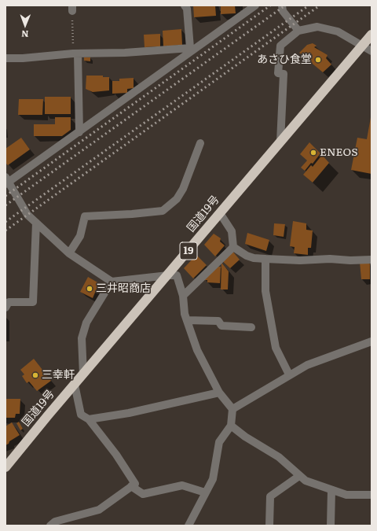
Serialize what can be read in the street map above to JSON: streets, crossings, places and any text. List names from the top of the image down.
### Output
{
  "streets": {
    "highway": ["国道19号", "19"]
  },
  "places": [
    "あさひ食堂",
    "ENEOS",
    "三井昭商店",
    "三幸軒"
  ],
  "north": "bottom"
}
